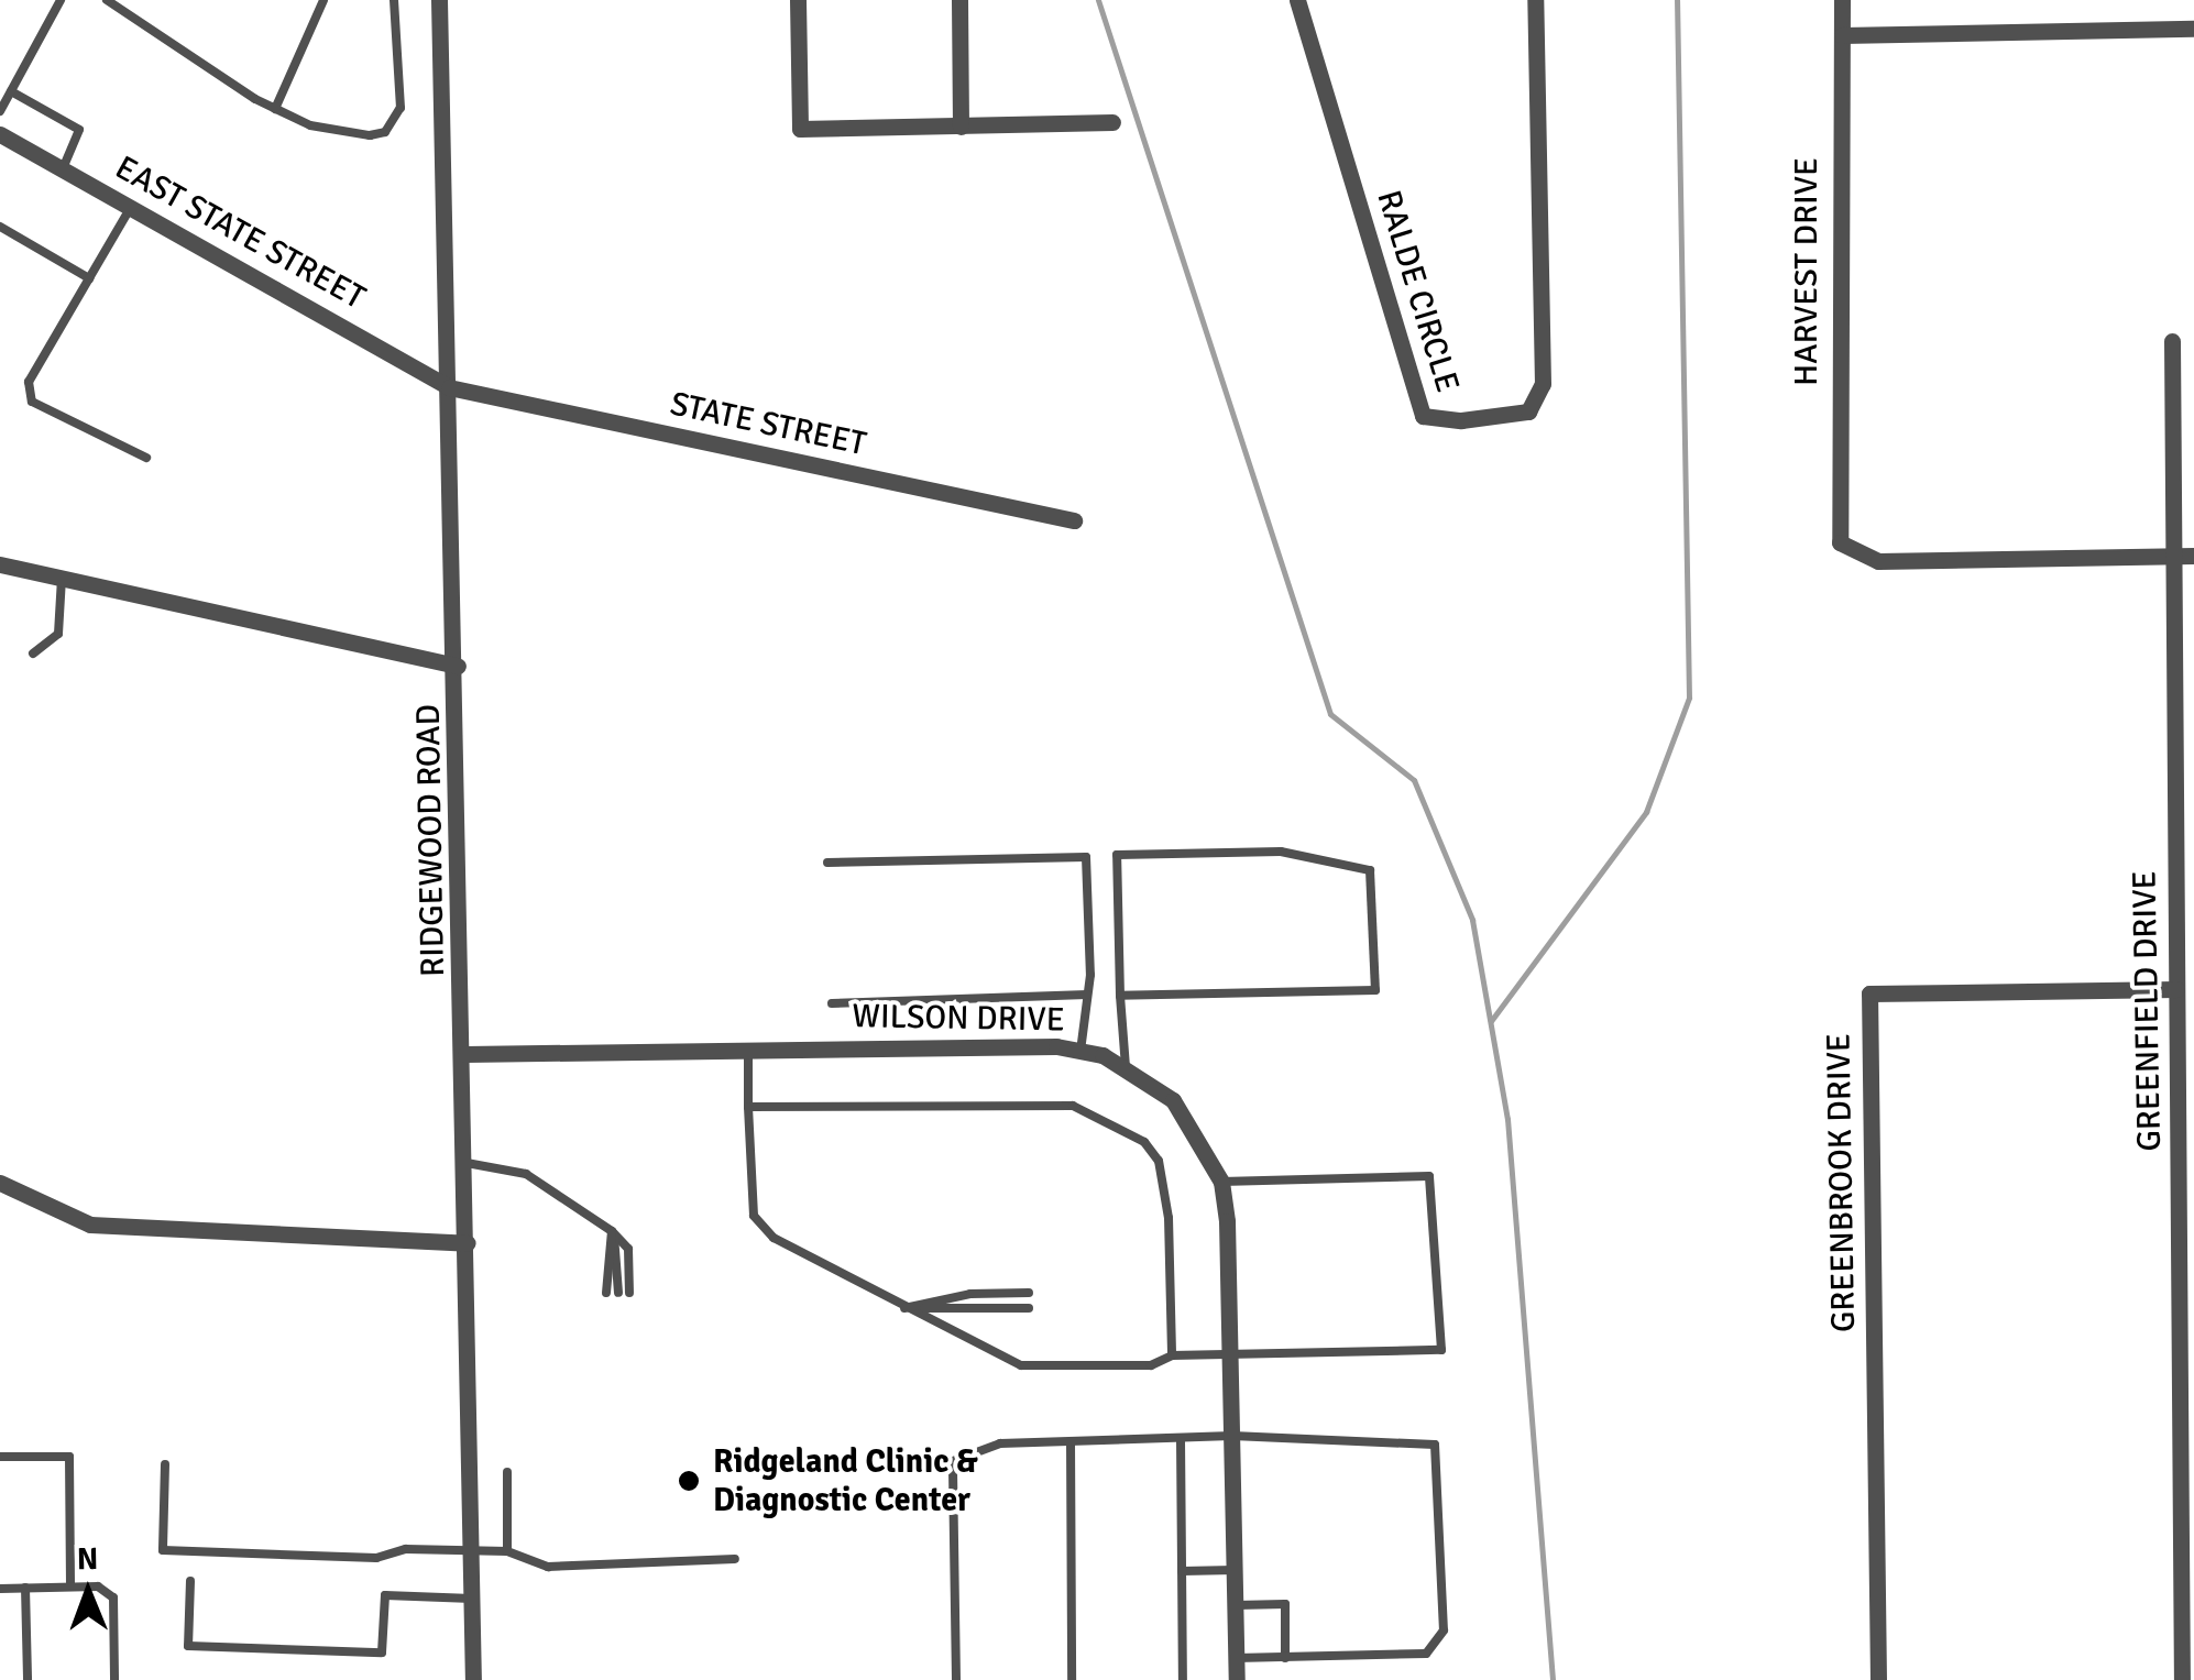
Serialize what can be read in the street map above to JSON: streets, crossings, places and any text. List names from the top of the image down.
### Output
{
  "streets": {
    "street": [
      "EAST STATE STREET",
      "HARVEST DRIVE",
      "RALDE CIRCLE",
      "STATE STREET",
      "RIDGEWOOD ROAD",
      "GREENFIELD DRIVE",
      "WILSON DRIVE",
      "GREENBROOK DRIVE"
    ]
  },
  "crossings": [
    ["EAST STATE STREET", "STATE STREET"],
    ["EAST STATE STREET", "RIDGEWOOD ROAD"],
    ["HARVEST DRIVE", "GREENFIELD DRIVE"],
    ["STATE STREET", "RIDGEWOOD ROAD"],
    ["RIDGEWOOD ROAD", "WILSON DRIVE"],
    ["GREENFIELD DRIVE", "GREENBROOK DRIVE"]
  ],
  "places": ["Ridgeland Clinic & Diagnostic Center"],
  "north": "top"
}
